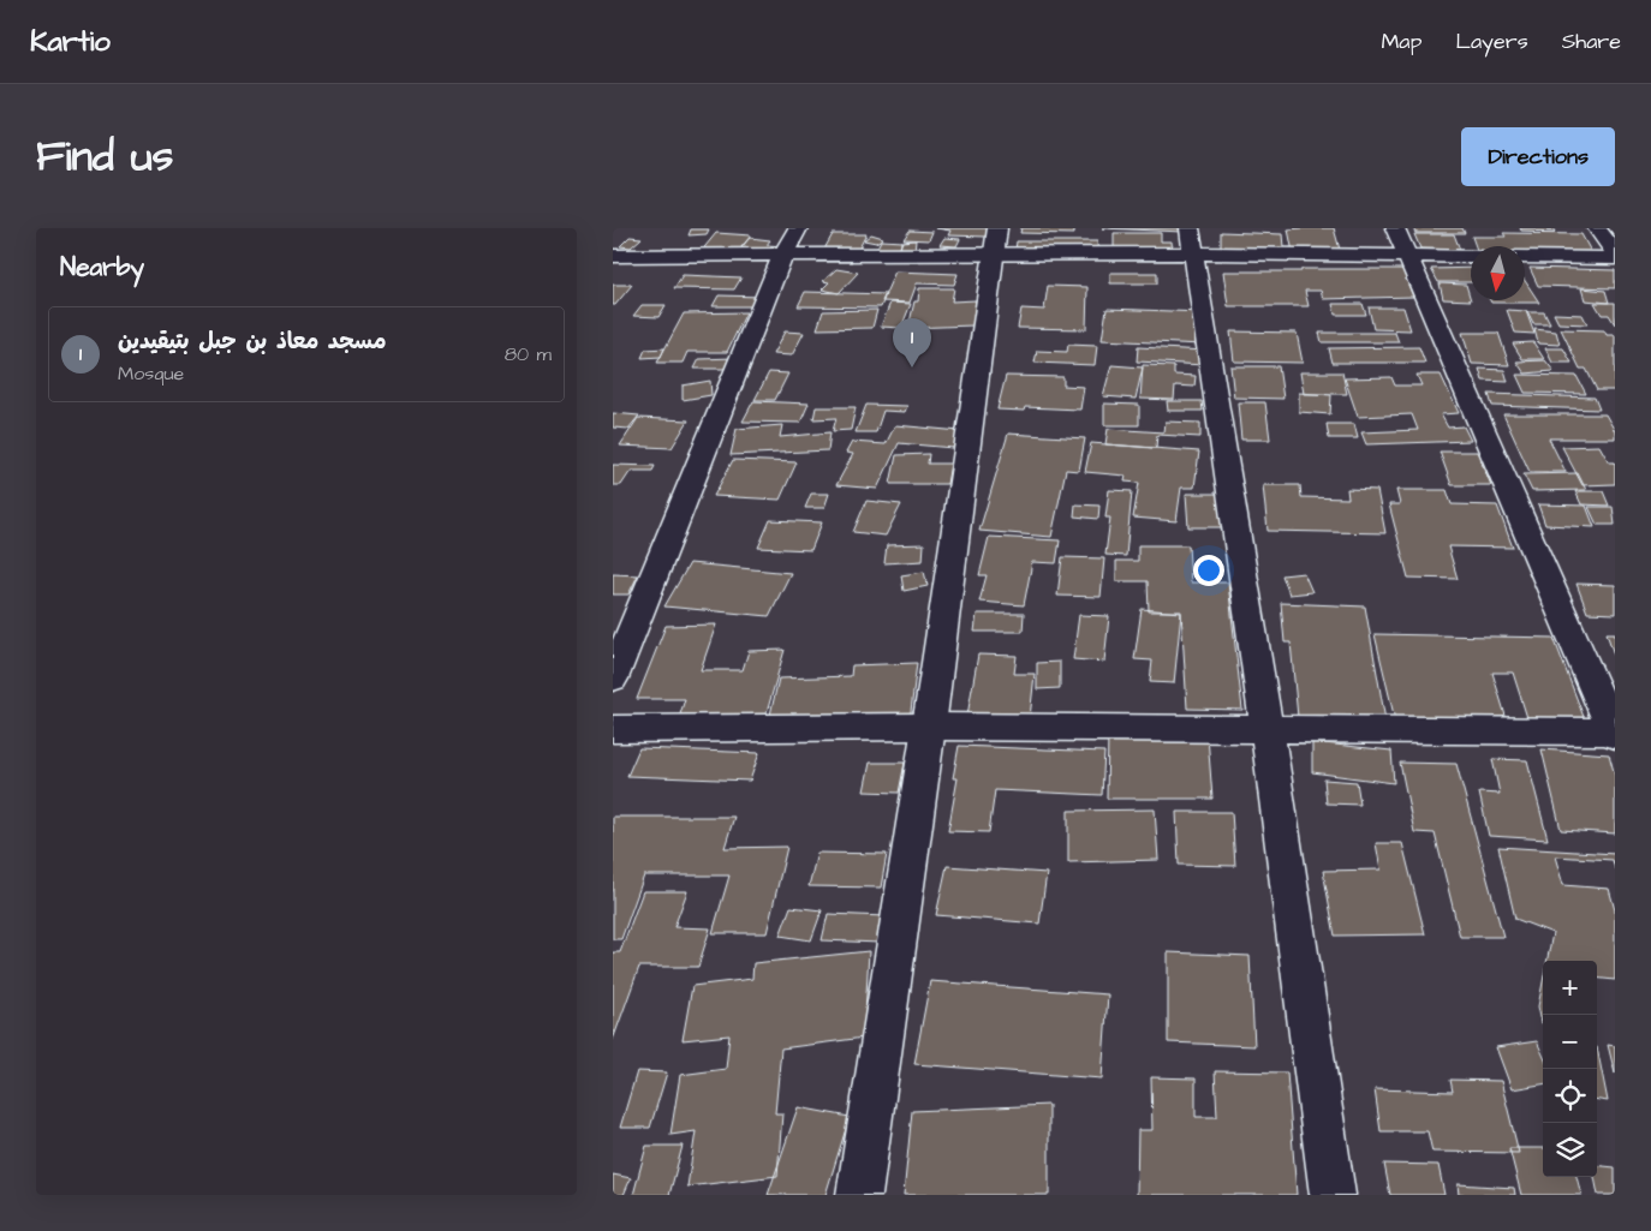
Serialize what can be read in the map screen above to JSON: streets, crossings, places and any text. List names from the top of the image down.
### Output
{
  "north": "bottom",
  "page": {
    "header": "Kartio",
    "nav": ["Map", "Layers", "Share"],
    "title": "Find us",
    "buttons": "Directions",
    "heading": "Nearby",
    "list": [
      {
        "mark": "1",
        "name": "مسجد معاذ بن جبل بتيقيدين",
        "note": "Mosque",
        "value": "80 m"
      }
    ],
    "pins": "1",
    "map_buttons": ["+", "−"]
  }
}
